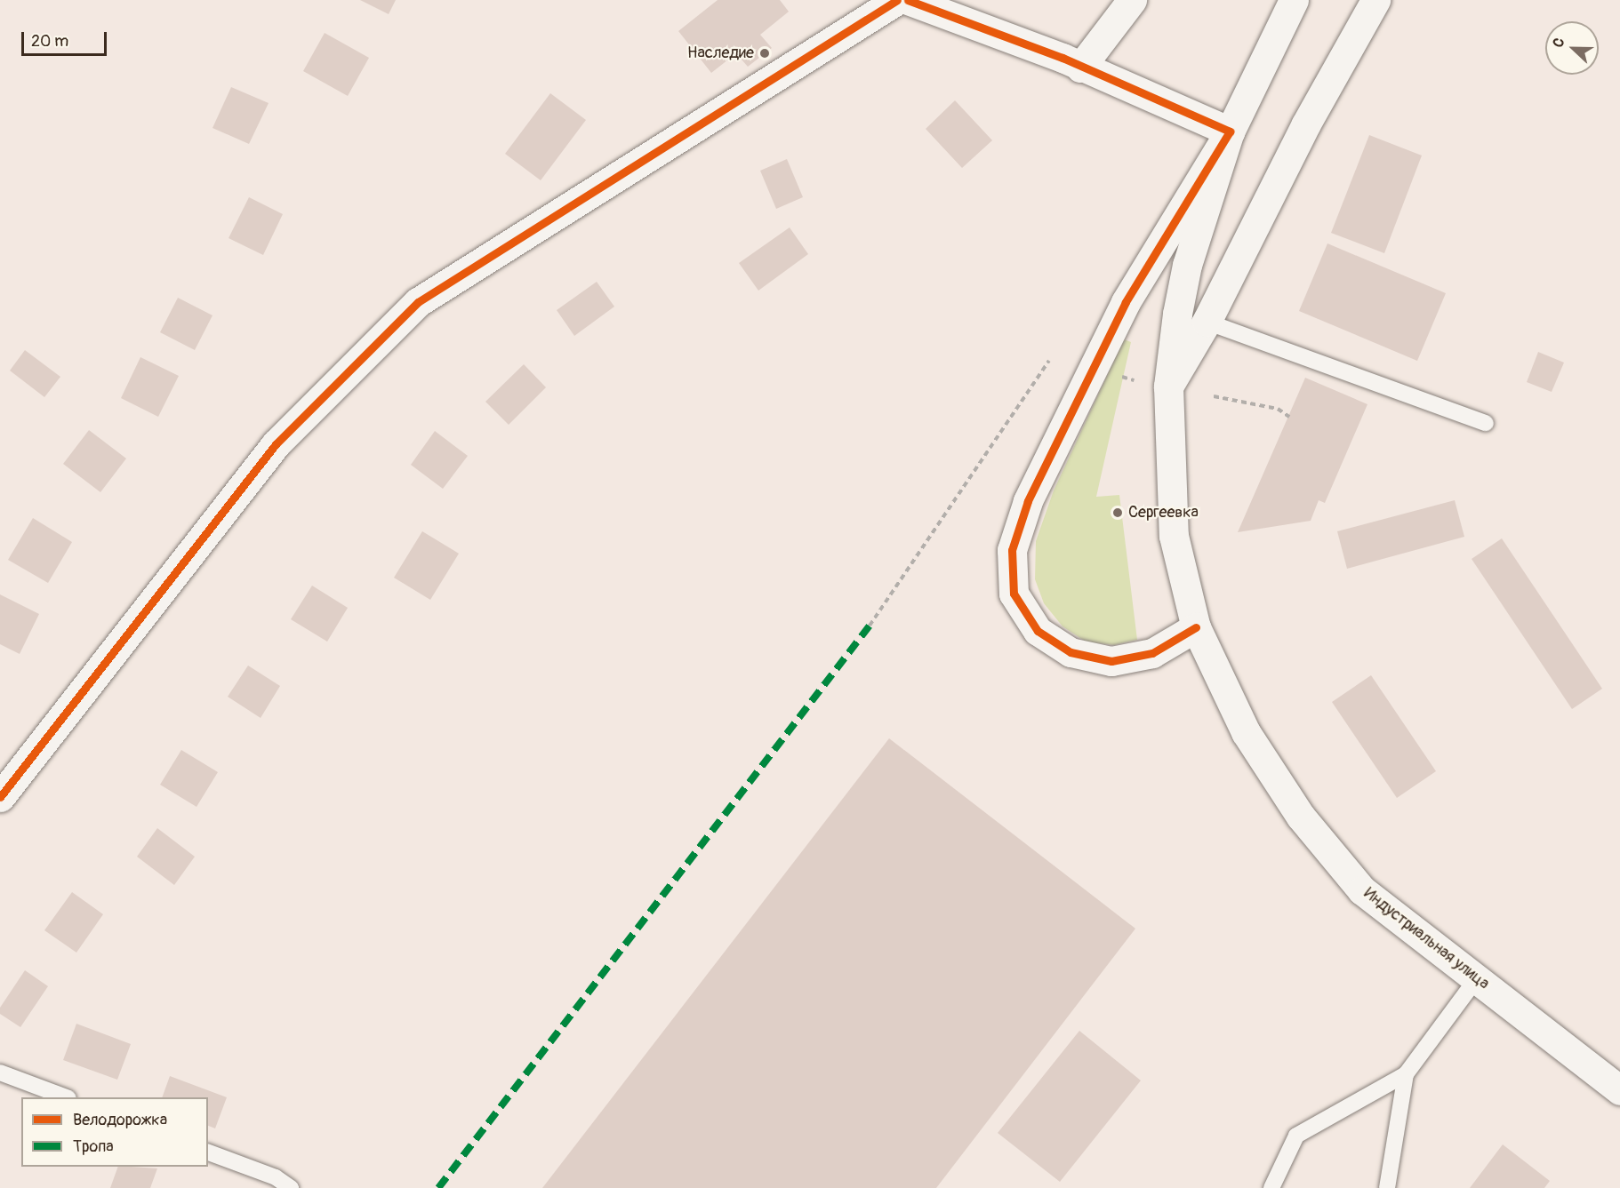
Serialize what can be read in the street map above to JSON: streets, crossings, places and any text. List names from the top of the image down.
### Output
{
  "streets": {
    "street": ["Индустриальная улица"]
  },
  "places": ["Наследие", "Сергеевка"],
  "legend": ["Велодорожка", "Тропа"],
  "scale_bar": "20 m",
  "north": "left"
}
